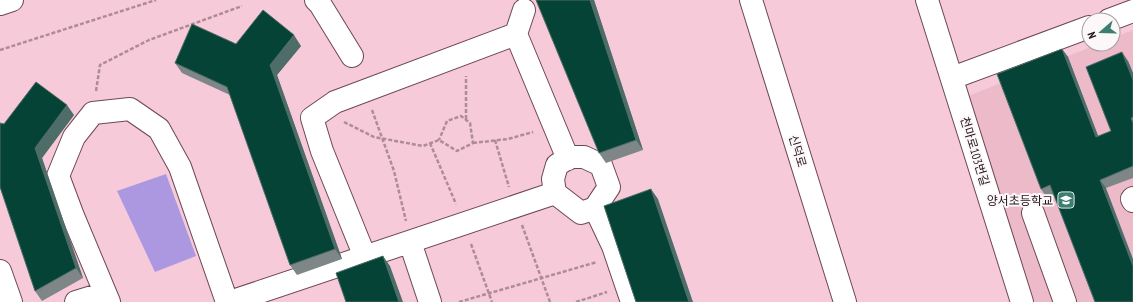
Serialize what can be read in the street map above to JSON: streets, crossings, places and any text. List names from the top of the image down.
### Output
{
  "streets": {
    "street": ["신덕로", "천마로103번길"]
  },
  "places": {
    "school or university": ["양서초등학교"]
  },
  "north": "left"
}
